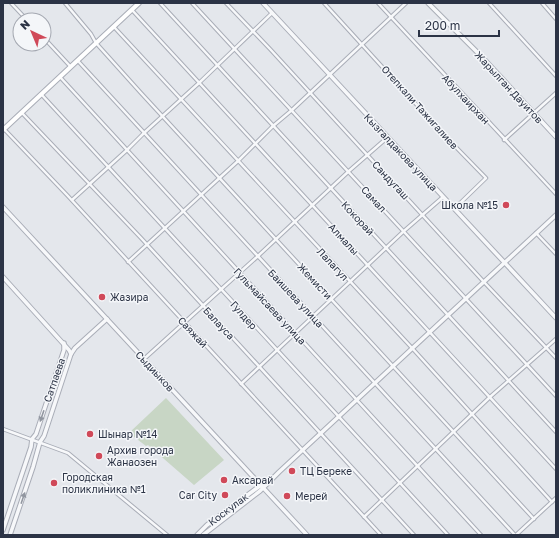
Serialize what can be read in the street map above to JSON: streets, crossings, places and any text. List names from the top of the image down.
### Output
{
  "streets": {
    "street": [
      "Жарылган Дауитов",
      "Абулхаирхан",
      "Отепкали Тажигалиев",
      "Кызгалдакова улица",
      "Сандугаш",
      "Самал",
      "Кокорай",
      "Алмалы",
      "Лалагул",
      "Жемисти",
      "Баишева улица",
      "Гульмайсаева улица",
      "Гулдер",
      "Балауса",
      "Саяжай",
      "Сыдиыков",
      "Сатпаева",
      "Коскулак"
    ]
  },
  "crossings": [
    ["Отепкали Тажигалиев", "Кызгалдакова улица"],
    ["Сыдиыков", "Коскулак"]
  ],
  "places": [
    "Школа №15",
    "Жазира",
    "Шынар №14",
    "Архив города Жанаозен",
    "ТЦ Береке",
    "Аксарай",
    "Городская поликлиника №1",
    "Car City",
    "Мерей"
  ],
  "scale_bar": "200 m",
  "north": "top left"
}
